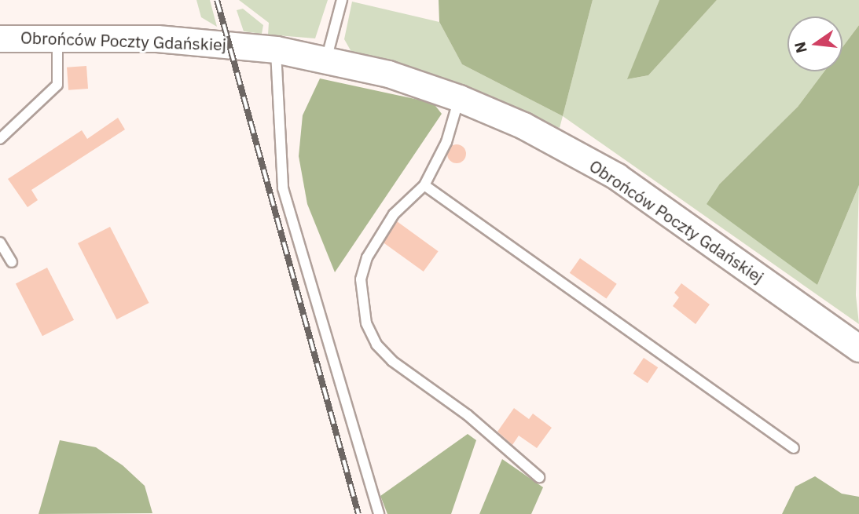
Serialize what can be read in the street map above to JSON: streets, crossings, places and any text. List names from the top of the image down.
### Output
{
  "streets": {
    "main road": ["Obrońców Poczty Gdańskiej"]
  },
  "north": "left"
}
